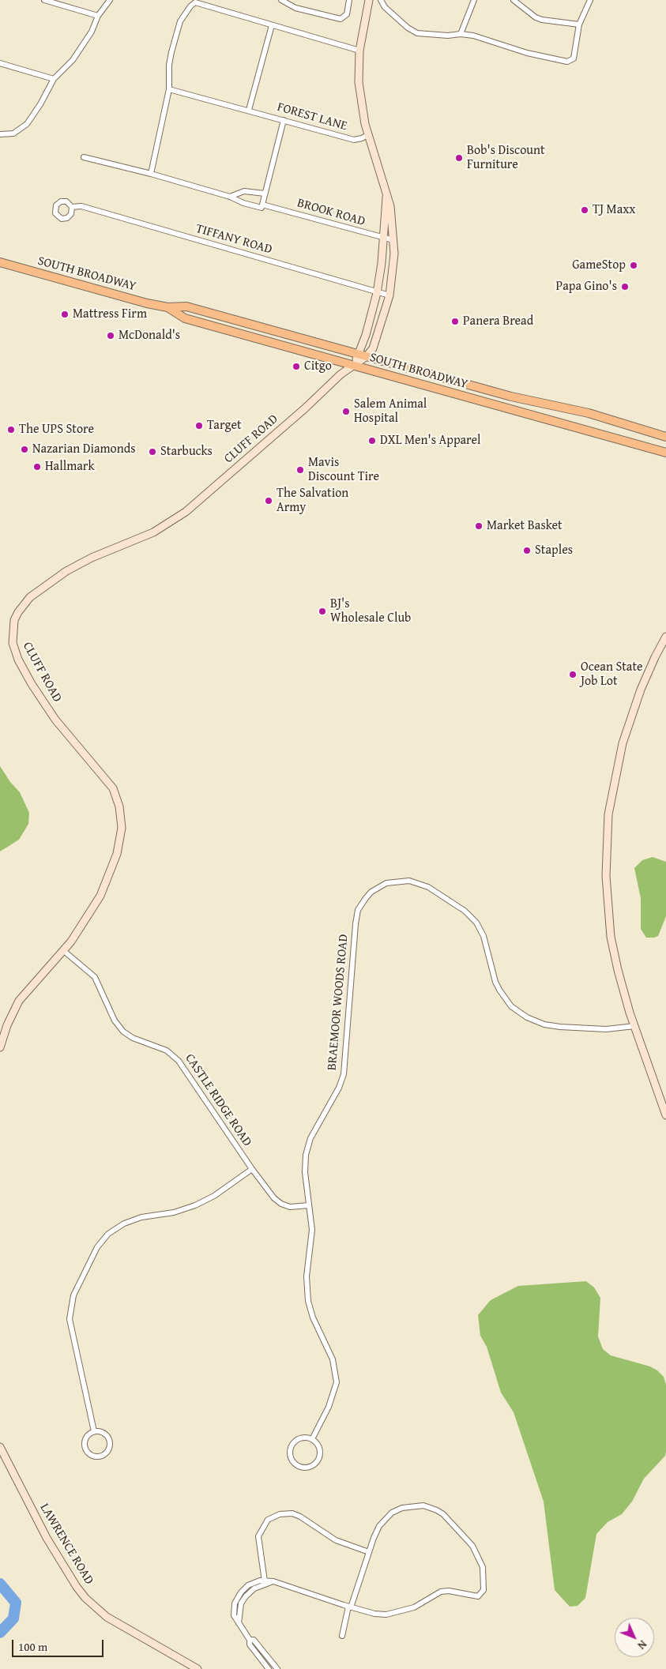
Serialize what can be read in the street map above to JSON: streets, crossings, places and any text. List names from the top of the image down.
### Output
{
  "streets": {
    "main road": ["SOUTH BROADWAY"],
    "street": [
      "FOREST LANE",
      "BROOK ROAD",
      "TIFFANY ROAD",
      "CLUFF ROAD",
      "BRAEMOOR WOODS ROAD",
      "CASTLE RIDGE ROAD",
      "LAWRENCE ROAD"
    ]
  },
  "crossings": [
    ["SOUTH BROADWAY", "CLUFF ROAD"],
    ["CLUFF ROAD", "CASTLE RIDGE ROAD"],
    ["BRAEMOOR WOODS ROAD", "CASTLE RIDGE ROAD"]
  ],
  "places": [
    "Bob's Discount Furniture",
    "TJ Maxx",
    "GameStop",
    "Papa Gino's",
    "Mattress Firm",
    "Panera Bread",
    "McDonald's",
    "Citgo",
    "Salem Animal Hospital",
    "Target",
    "The UPS Store",
    "DXL Men's Apparel",
    "Nazarian Diamonds",
    "Starbucks",
    "Hallmark",
    "Mavis Discount Tire",
    "The Salvation Army",
    "Market Basket",
    "Staples",
    "BJ's Wholesale Club",
    "Ocean State Job Lot"
  ],
  "scale_bar": "100 m",
  "north": "bottom right"
}
